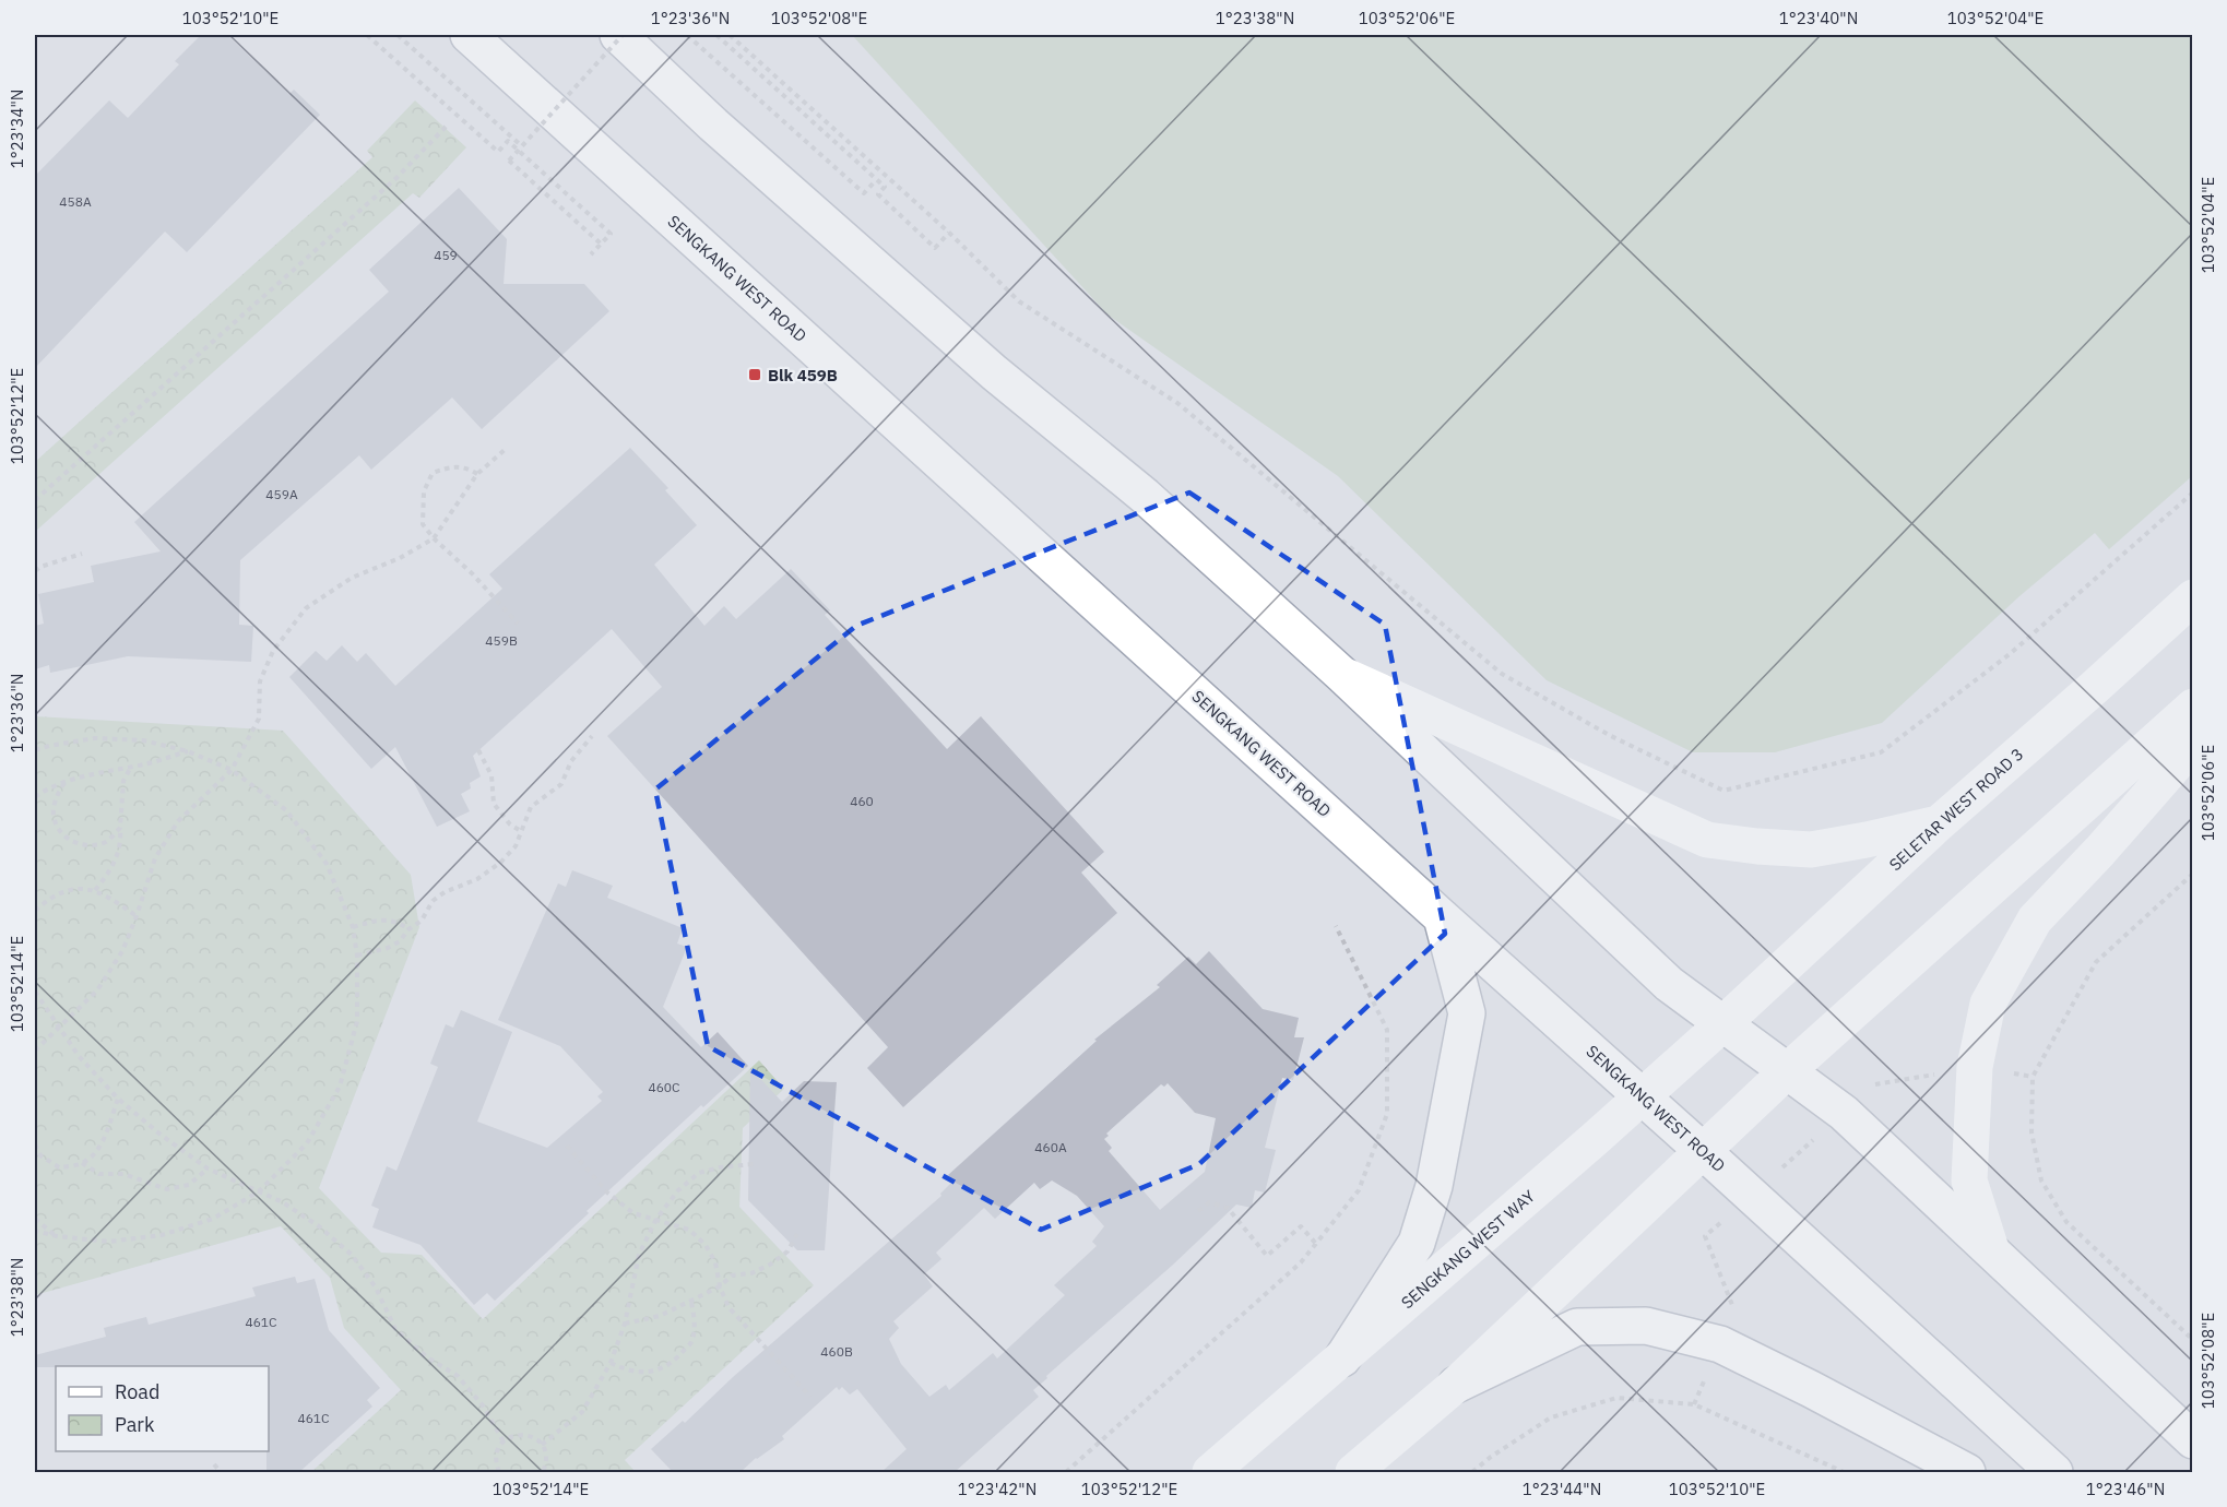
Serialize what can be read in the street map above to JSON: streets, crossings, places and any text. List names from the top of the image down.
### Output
{
  "streets": {
    "main road": ["SENGKANG WEST ROAD", "SELETAR WEST ROAD 3", "SENGKANG WEST WAY"]
  },
  "crossings": [
    ["SENGKANG WEST ROAD", "SENGKANG WEST WAY"],
    ["SELETAR WEST ROAD 3", "SENGKANG WEST WAY"]
  ],
  "places": {
    "transit": ["Blk 459B"]
  },
  "house_numbers": [
    "458A",
    "459",
    "459A",
    "459B",
    "460",
    "460C",
    "460A",
    "461C",
    "460B",
    "461C"
  ],
  "legend": ["Road", "Park"],
  "coordinates": [
    "103°52'10\"E",
    "1°23'36\"N",
    "103°52'08\"E",
    "1°23'38\"N",
    "103°52'06\"E",
    "1°23'40\"N",
    "103°52'04\"E",
    "1°23'34\"N",
    "103°52'12\"E",
    "103°52'14\"E",
    "1°23'42\"N",
    "1°23'44\"N",
    "1°23'46\"N"
  ]
}
